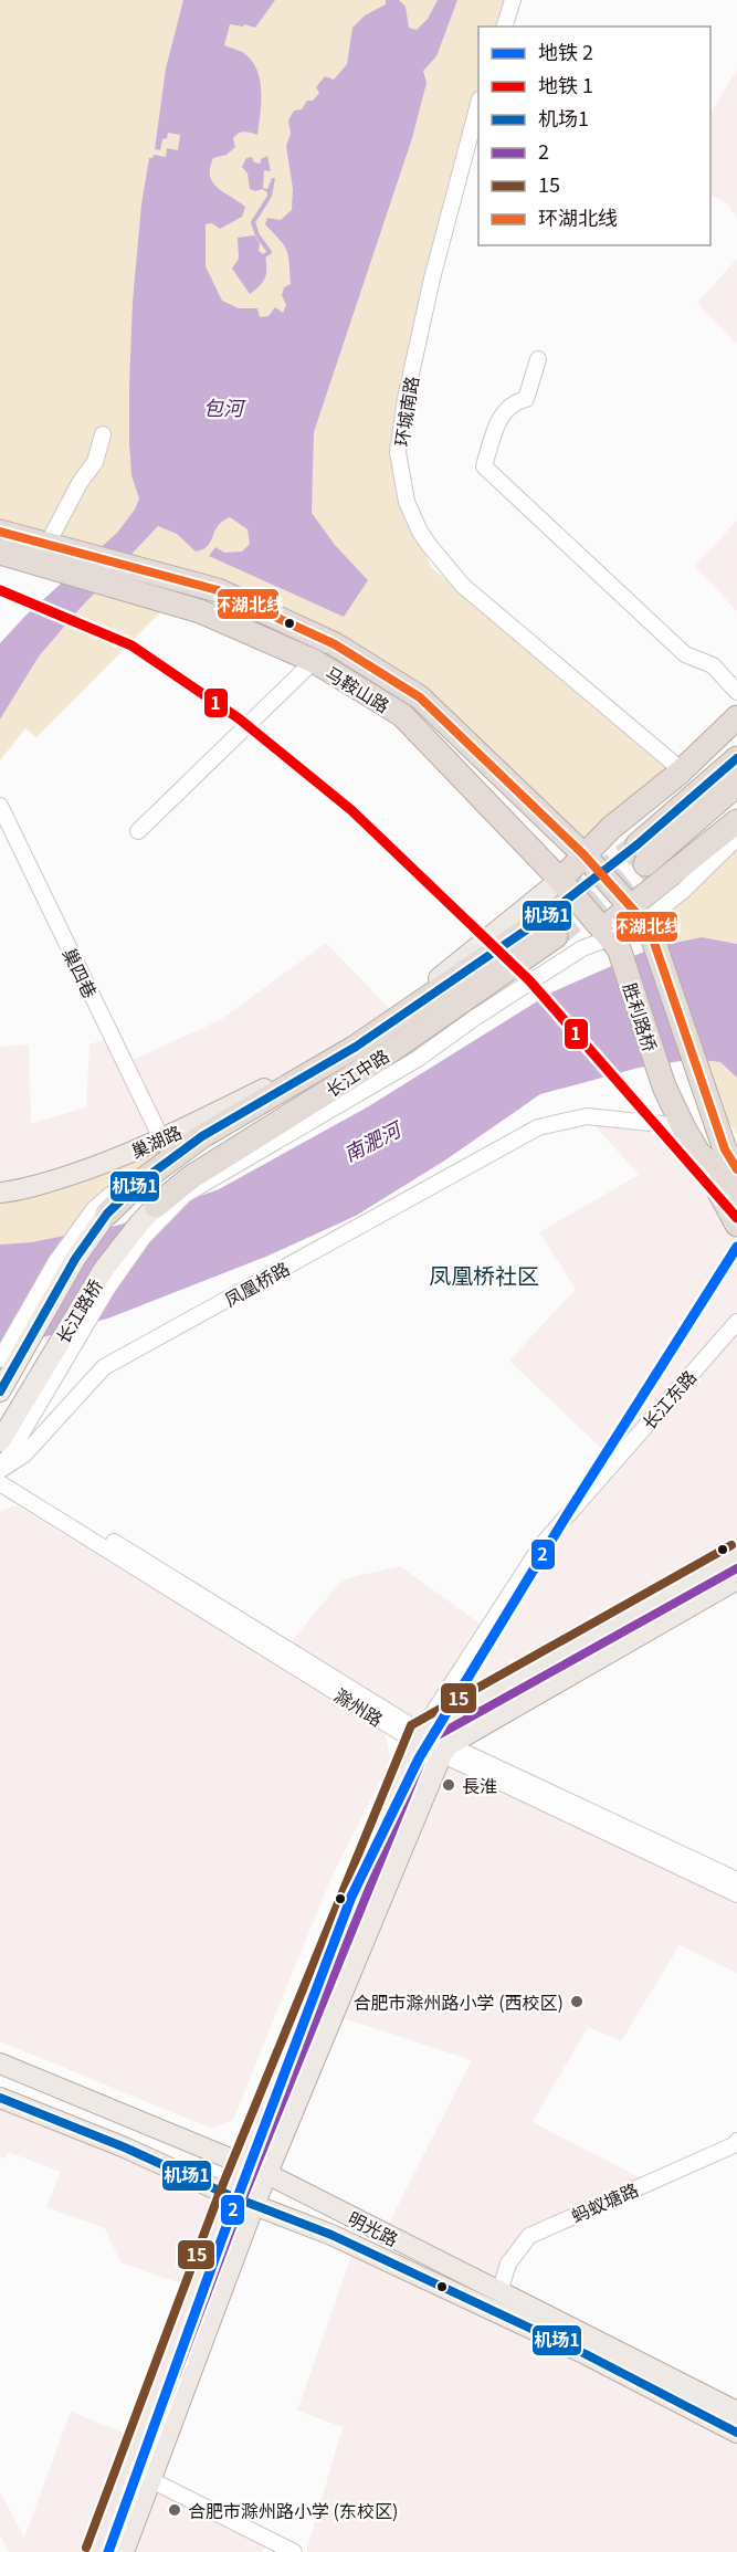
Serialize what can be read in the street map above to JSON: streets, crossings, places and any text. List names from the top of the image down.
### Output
{
  "streets": {
    "highway": ["马鞍山路", "胜利路桥", "长江中路"],
    "main road": [
      "巢湖路",
      "长江路桥",
      "长江东路",
      "明光路"
    ],
    "street": [
      "环城南路",
      "巢四巷",
      "凤凰桥路",
      "滁州路",
      "蚂蚁塘路"
    ]
  },
  "crossings": [
    ["马鞍山路", "胜利路桥"],
    ["马鞍山路", "巢湖路"],
    ["巢四巷", "巢湖路"],
    ["胜利路桥", "凤凰桥路"],
    ["长江中路", "长江路桥"],
    ["凤凰桥路", "滁州路"],
    ["长江东路", "滁州路"],
    ["长江东路", "明光路"],
    ["蚂蚁塘路", "明光路"]
  ],
  "districts": ["凤凰桥社区"],
  "water": ["包河", "南淝河"],
  "places": ["長淮", "合肥市滁州路小学 (西校区)", "合肥市滁州路小学 (东校区)"],
  "lines": [
    "transit line 环湖北线",
    "metro line 1",
    "transit line 机场1",
    "metro line 2",
    "transit line 15",
    "transit line 2"
  ],
  "legend": [
    "地铁 2",
    "地铁 1",
    "机场1",
    "2",
    "15",
    "环湖北线"
  ]
}
